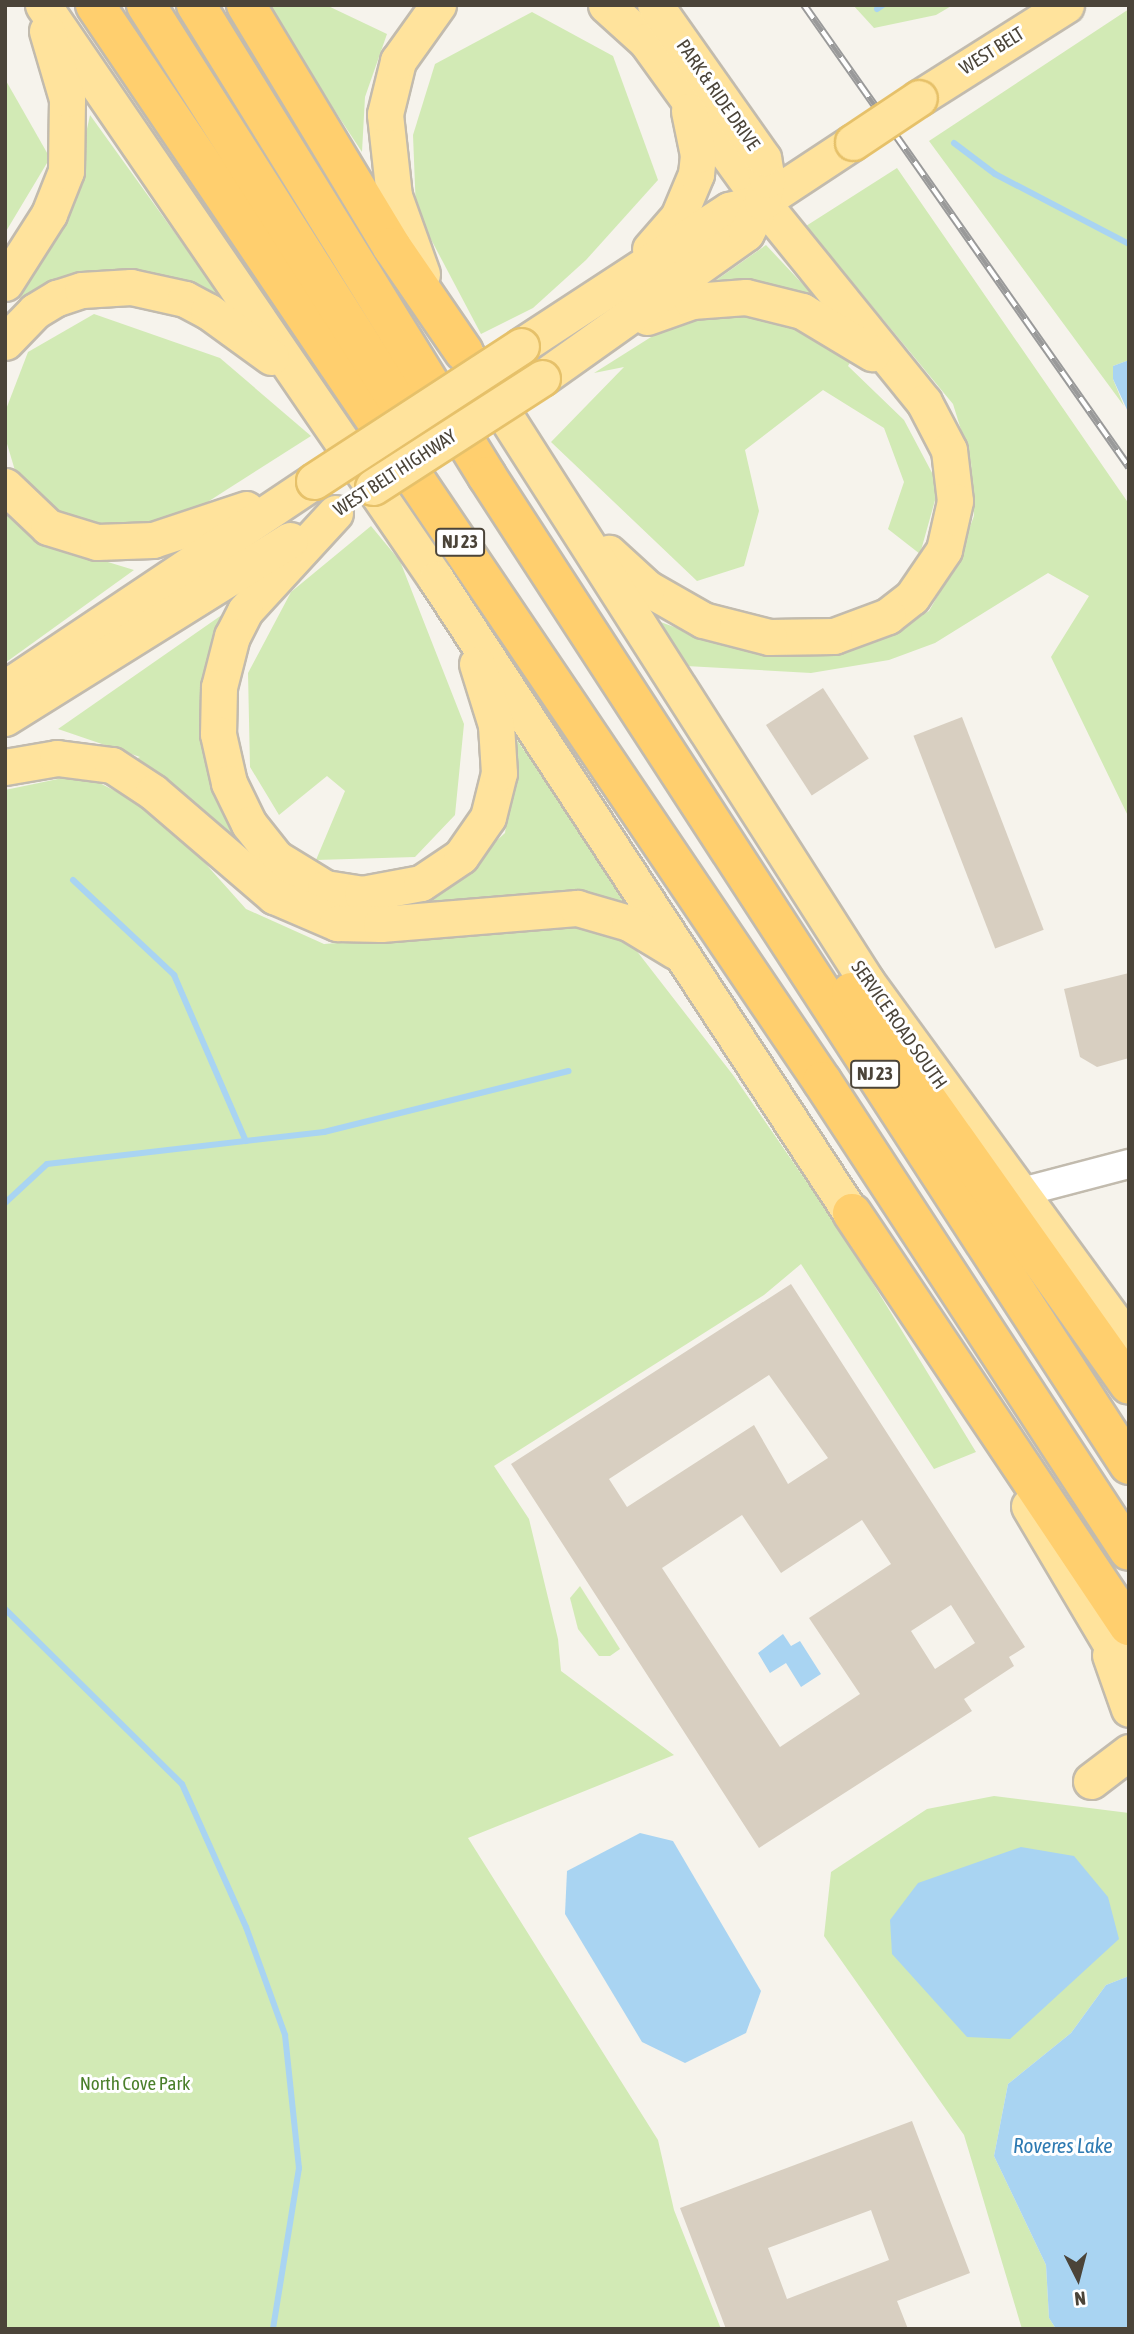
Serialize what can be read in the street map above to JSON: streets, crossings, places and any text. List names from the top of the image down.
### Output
{
  "streets": {
    "highway": ["NJ 23"],
    "main road": [
      "WEST BELT",
      "PARK & RIDE DRIVE",
      "WEST BELT HIGHWAY",
      "SERVICE ROAD SOUTH"
    ]
  },
  "crossings": [
    ["WEST BELT", "WEST BELT HIGHWAY"],
    ["PARK & RIDE DRIVE", "WEST BELT HIGHWAY"]
  ],
  "water": ["Roveres Lake"],
  "parks": ["North Cove Park"],
  "north": "bottom"
}
